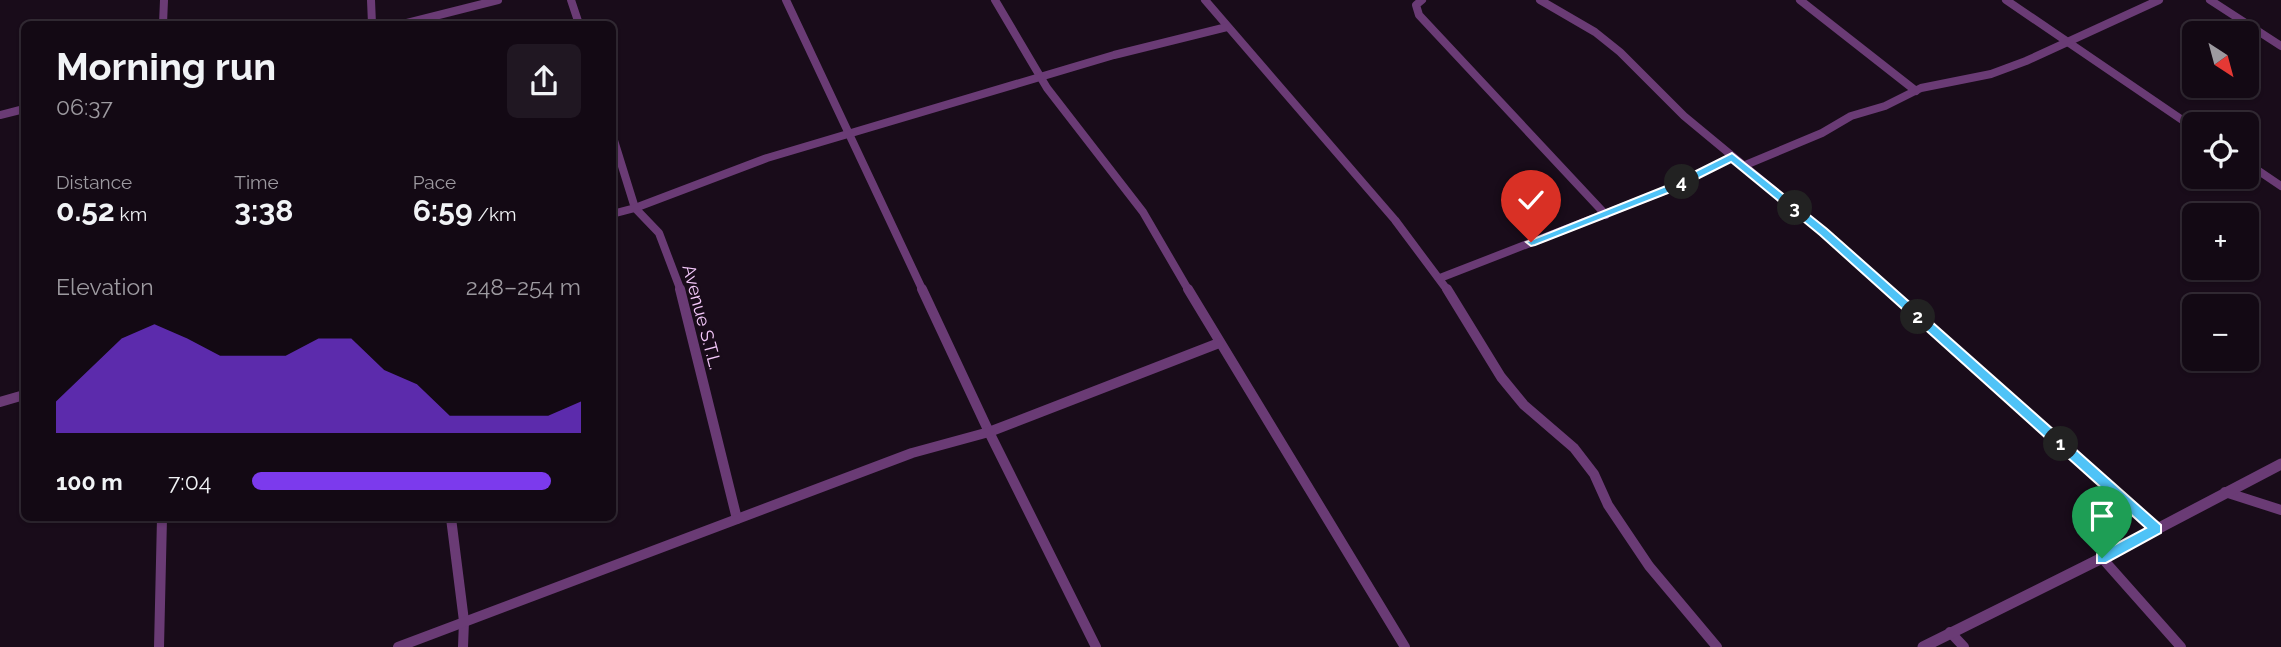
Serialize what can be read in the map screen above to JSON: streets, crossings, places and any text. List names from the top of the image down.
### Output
{
  "streets": {
    "street": ["Avenue S.T.L."]
  },
  "north": "bottom right",
  "page": {
    "map_buttons": ["+", "−"],
    "heading": ["Morning run", "06:37"],
    "stats": [
      ["Distance", "0.52 km"],
      ["Time", "3:38"],
      ["Pace", "6:59 /km"]
    ],
    "pins": [
      "4",
      "3",
      "2",
      "1"
    ],
    "chart": ["Elevation", "248–254 m"],
    "list": [
      {
        "name": "100 m",
        "note": "7:04"
      }
    ]
  }
}
